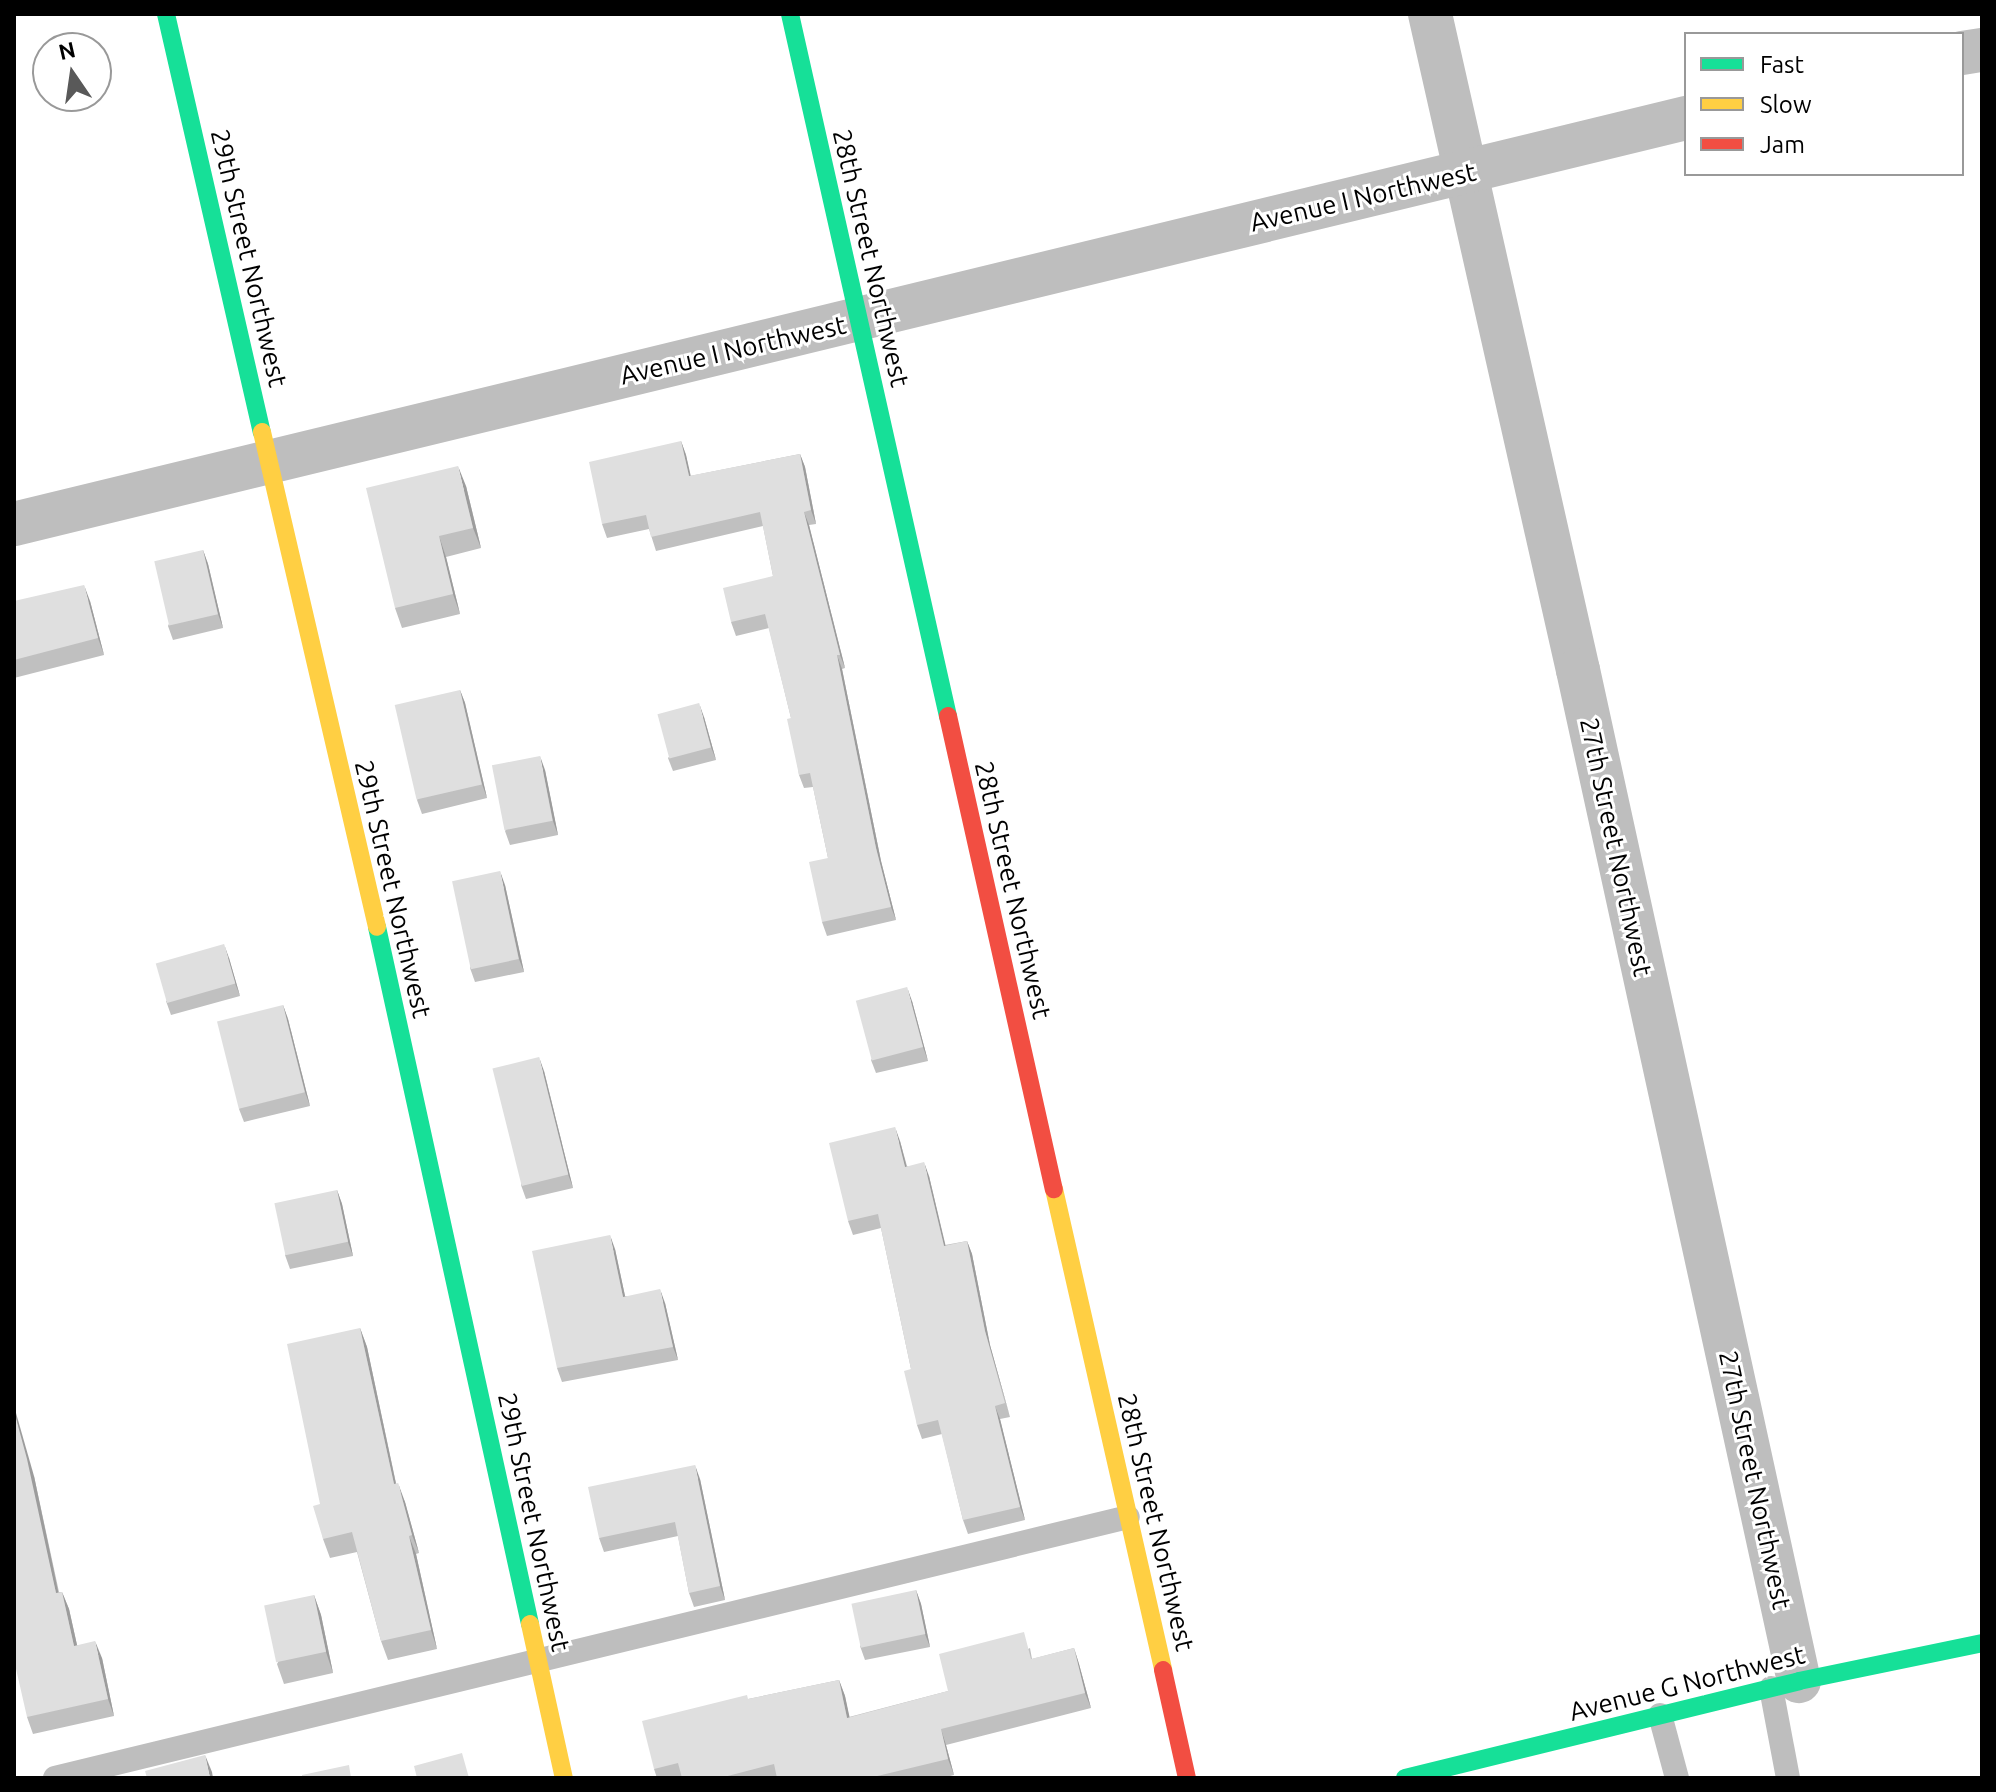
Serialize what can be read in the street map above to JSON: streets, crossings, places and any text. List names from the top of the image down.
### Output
{
  "streets": {
    "street": [
      "Avenue I Northwest",
      "29th Street Northwest",
      "28th Street Northwest",
      "27th Street Northwest",
      "Avenue G Northwest"
    ]
  },
  "crossings": [
    ["Avenue I Northwest", "29th Street Northwest"],
    ["Avenue I Northwest", "28th Street Northwest"],
    ["Avenue I Northwest", "27th Street Northwest"],
    ["27th Street Northwest", "Avenue G Northwest"]
  ],
  "legend": ["Fast", "Slow", "Jam"],
  "north": "top"
}
